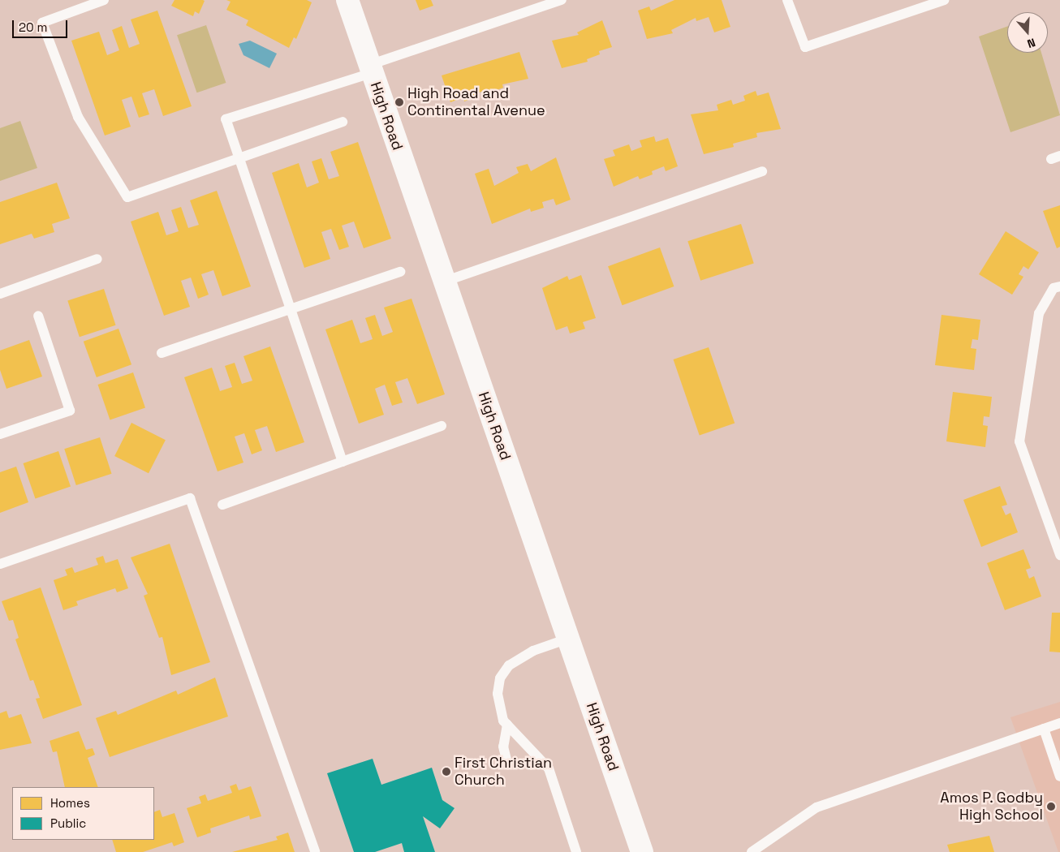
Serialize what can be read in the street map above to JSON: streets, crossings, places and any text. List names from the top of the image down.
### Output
{
  "streets": {
    "street": ["High Road"]
  },
  "places": ["High Road and Continental Avenue", "First Christian Church", "Amos P. Godby High School"],
  "legend": ["Homes", "Public"],
  "scale_bar": "20 m",
  "north": "bottom"
}
